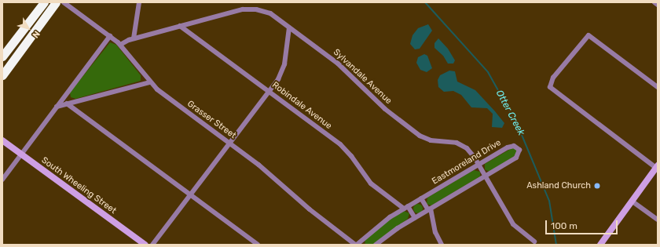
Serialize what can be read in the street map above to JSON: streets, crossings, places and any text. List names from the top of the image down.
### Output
{
  "streets": {
    "main road": ["South Wheeling Street"],
    "street": [
      "Sylvandale Avenue",
      "Robindale Avenue",
      "Grasser Street",
      "Eastmoreland Drive"
    ]
  },
  "crossings": [
    ["Sylvandale Avenue", "Robindale Avenue"],
    ["Sylvandale Avenue", "Grasser Street"],
    ["Sylvandale Avenue", "Eastmoreland Drive"],
    ["Robindale Avenue", "Eastmoreland Drive"],
    ["Grasser Street", "Eastmoreland Drive"]
  ],
  "water": ["Otter Creek"],
  "places": ["Ashland Church"],
  "scale_bar": "100 m",
  "north": "bottom right"
}
